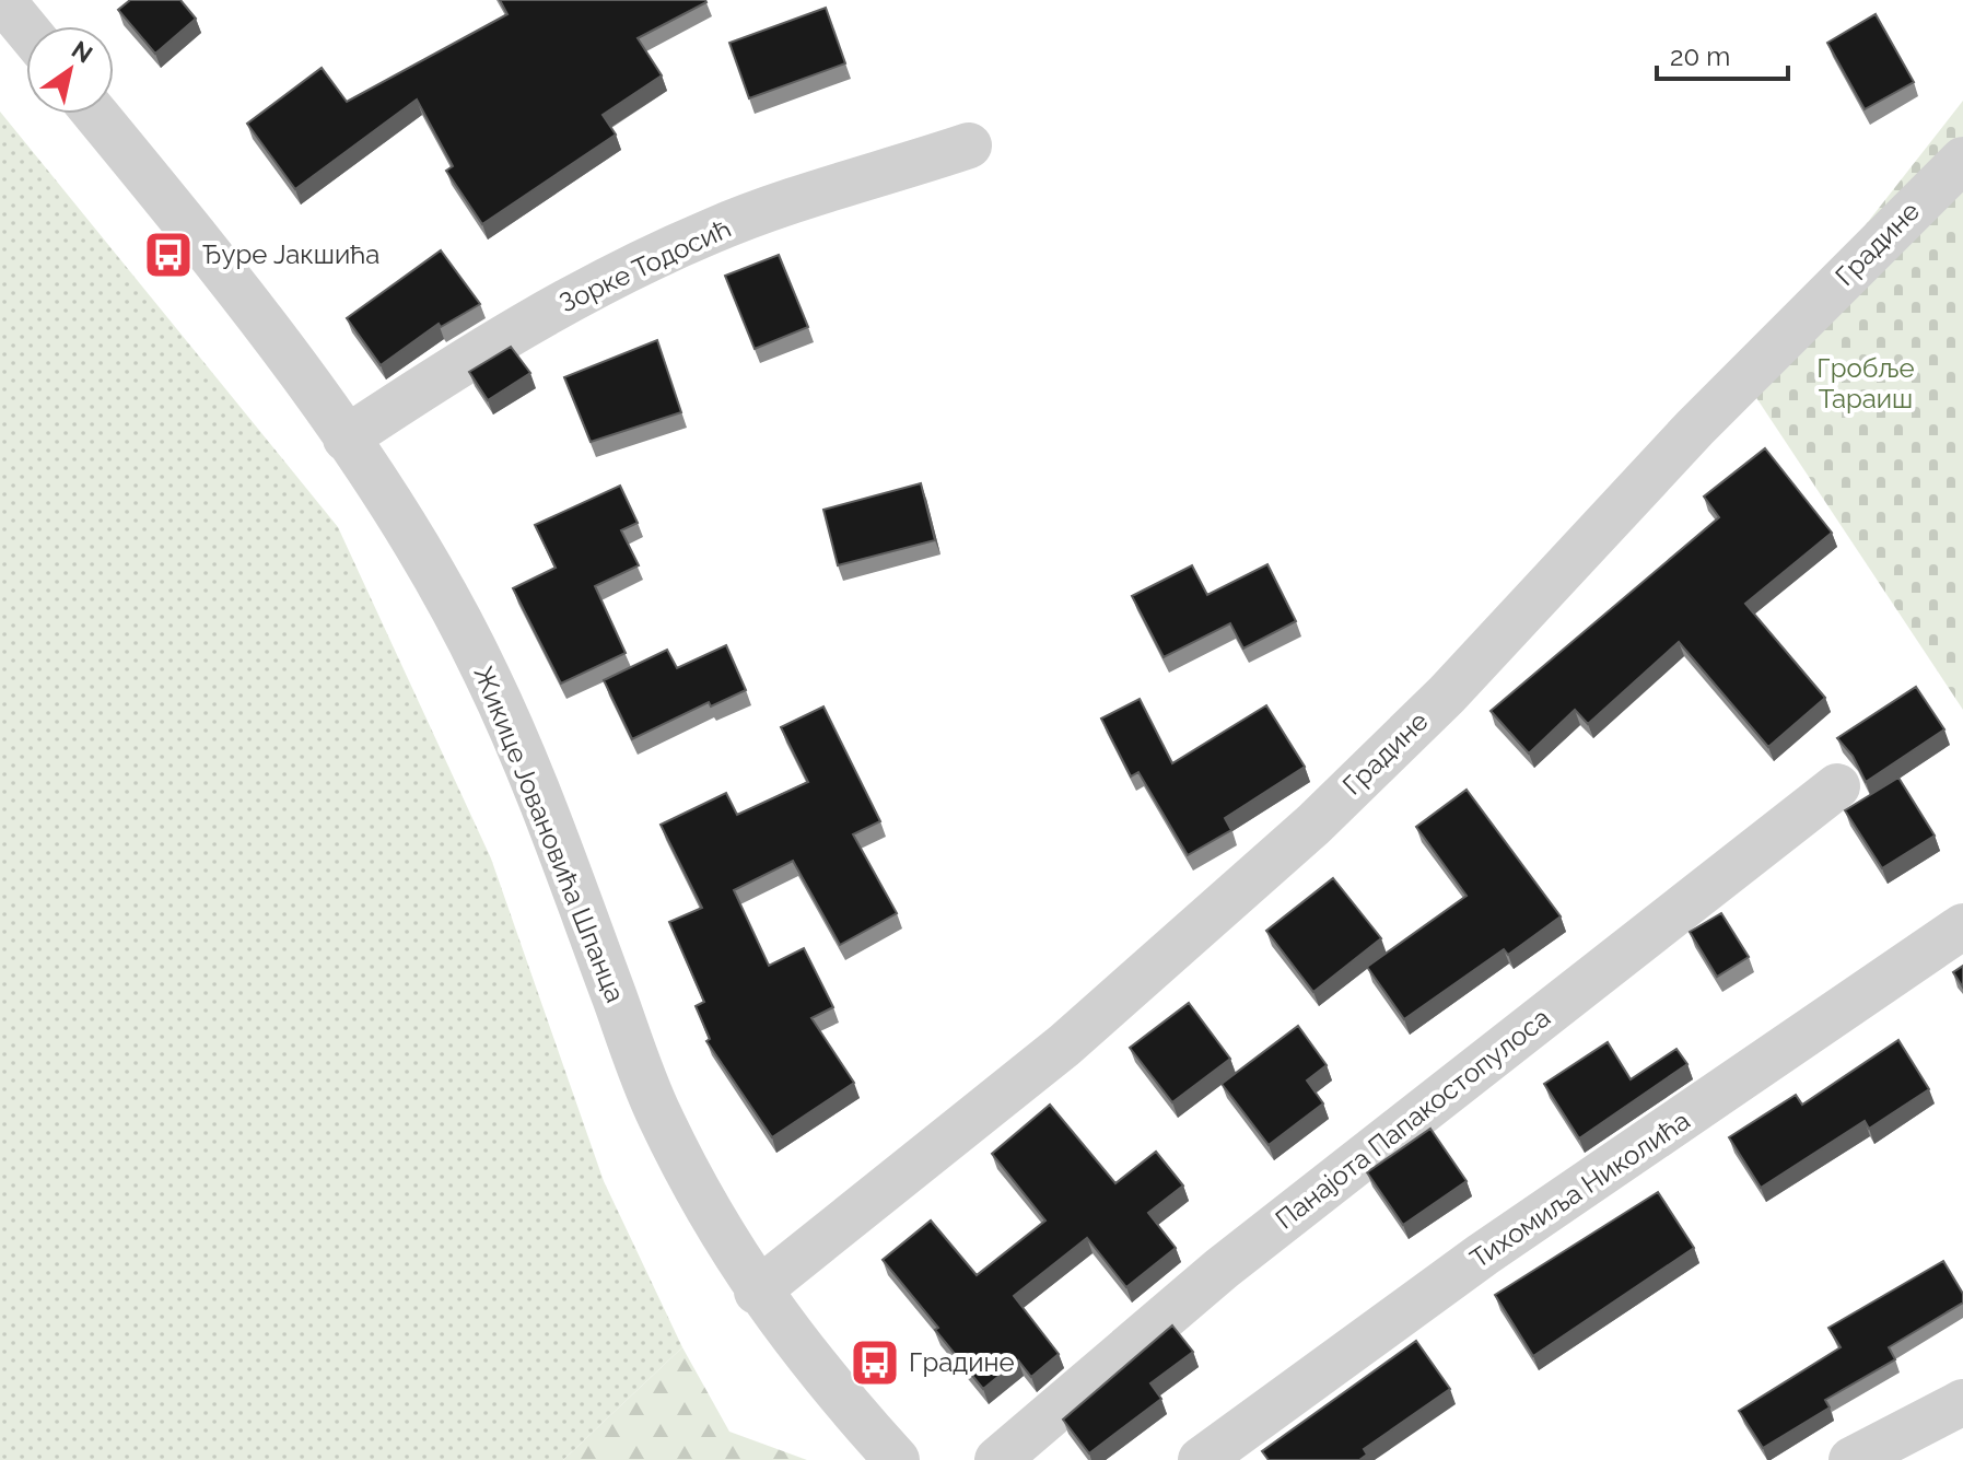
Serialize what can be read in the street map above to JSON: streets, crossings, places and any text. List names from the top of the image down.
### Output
{
  "streets": {
    "street": [
      "Градине",
      "Зорке Тодосић",
      "Жикице Јовановића Шпанца",
      "Панајота Папакостопулоса",
      "Тихомиља Николића"
    ]
  },
  "crossings": [
    ["Градине", "Жикице Јовановића Шпанца"],
    ["Зорке Тодосић", "Жикице Јовановића Шпанца"]
  ],
  "parks": ["Гробље Тараиш"],
  "places": {
    "bus stop": ["Ђуре Јакшића", "Градине"]
  },
  "scale_bar": "20 m",
  "north": "top right"
}
